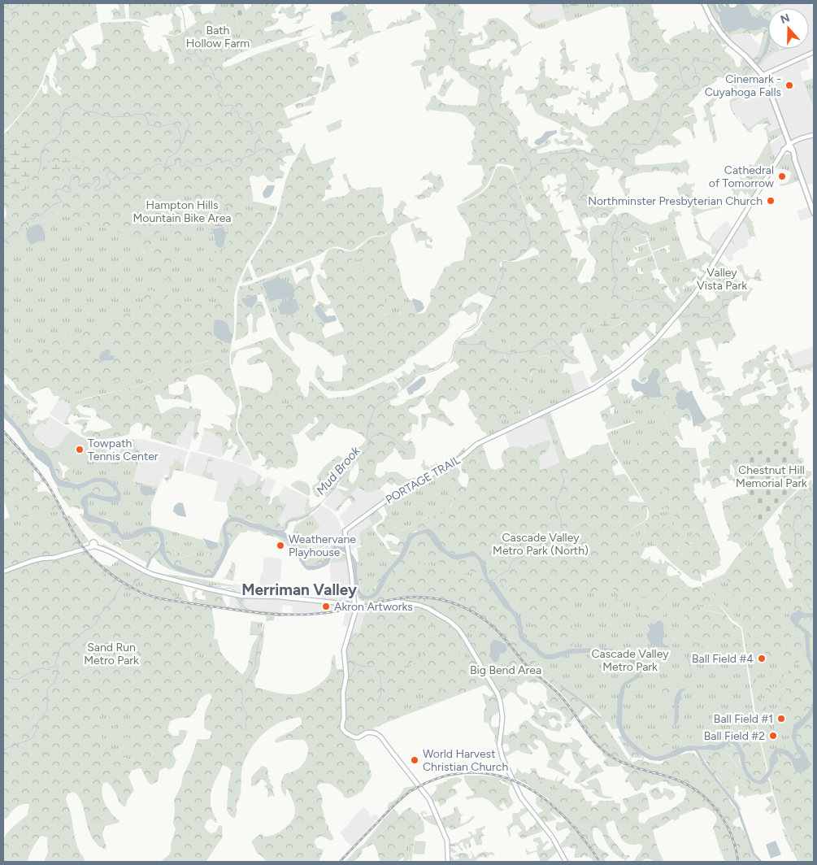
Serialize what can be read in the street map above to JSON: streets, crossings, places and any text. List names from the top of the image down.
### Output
{
  "streets": {
    "main road": ["PORTAGE TRAIL"]
  },
  "districts": ["Merriman Valley"],
  "water": ["Mud Brook"],
  "parks": [
    "Bath Hollow Farm",
    "Hampton Hills Mountain Bike Area",
    "Valley Vista Park",
    "Chestnut Hill Memorial Park",
    "Cascade Valley Metro Park (North)",
    "Sand Run Metro Park",
    "Cascade Valley Metro Park",
    "Big Bend Area"
  ],
  "places": [
    "Cinemark - Cuyahoga Falls",
    "Cathedral of Tomorrow",
    "Northminster Presbyterian Church",
    "Towpath Tennis Center",
    "Weathervane Playhouse",
    "Akron Artworks",
    "Ball Field #4",
    "Ball Field #1",
    "Ball Field #2",
    "World Harvest Christian Church"
  ],
  "north": "top"
}
